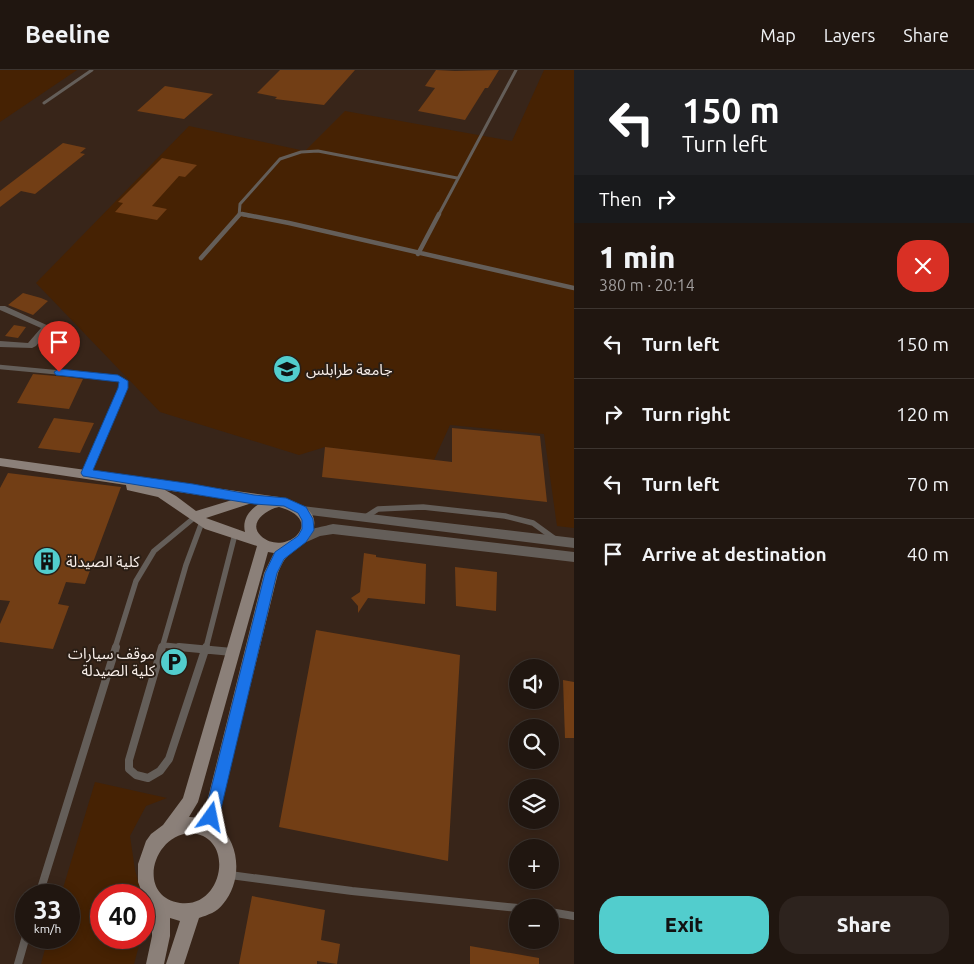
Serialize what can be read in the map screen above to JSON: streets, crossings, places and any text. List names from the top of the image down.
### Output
{
  "places": {
    "school or university": ["جامعة طرابلس"],
    "building": ["كلية الصيدلة"],
    "parking": ["موقف سيارات كلية الصيدلة"]
  },
  "page": {
    "header": "Beeline",
    "nav": ["Map", "Layers", "Share"],
    "turn": ["150 m", "Turn left"],
    "then": "Then",
    "heading": ["1 min", "380 m · 20:14"],
    "list": [
      {
        "name": "Turn left",
        "value": "150 m"
      },
      {
        "name": "Turn right",
        "value": "120 m"
      },
      {
        "name": "Turn left",
        "value": "70 m"
      },
      {
        "name": "Arrive at destination",
        "value": "40 m"
      }
    ],
    "map_buttons": ["+", "−"],
    "speed": "33 km/h",
    "limit": "40",
    "buttons": ["Exit", "Share"]
  }
}
